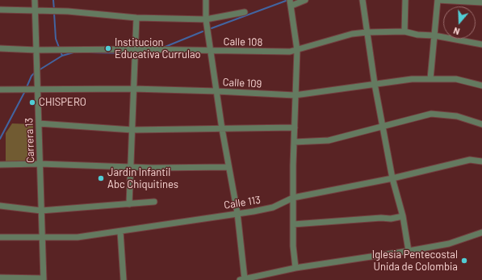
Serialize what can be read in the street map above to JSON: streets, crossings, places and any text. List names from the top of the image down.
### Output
{
  "streets": {
    "street": [
      "Calle 108",
      "Calle 109",
      "Carrera 13",
      "Calle 113"
    ]
  },
  "crossings": [
    ["Calle 108", "Carrera 13"],
    ["Calle 109", "Carrera 13"],
    ["Carrera 13", "Calle 113"]
  ],
  "places": [
    "Institucion Educativa Currulao",
    "CHISPERO",
    "Jardin Infantil Abc Chiquitines",
    "Iglesia Pentecostal Unida de Colombia"
  ],
  "north": "bottom"
}
